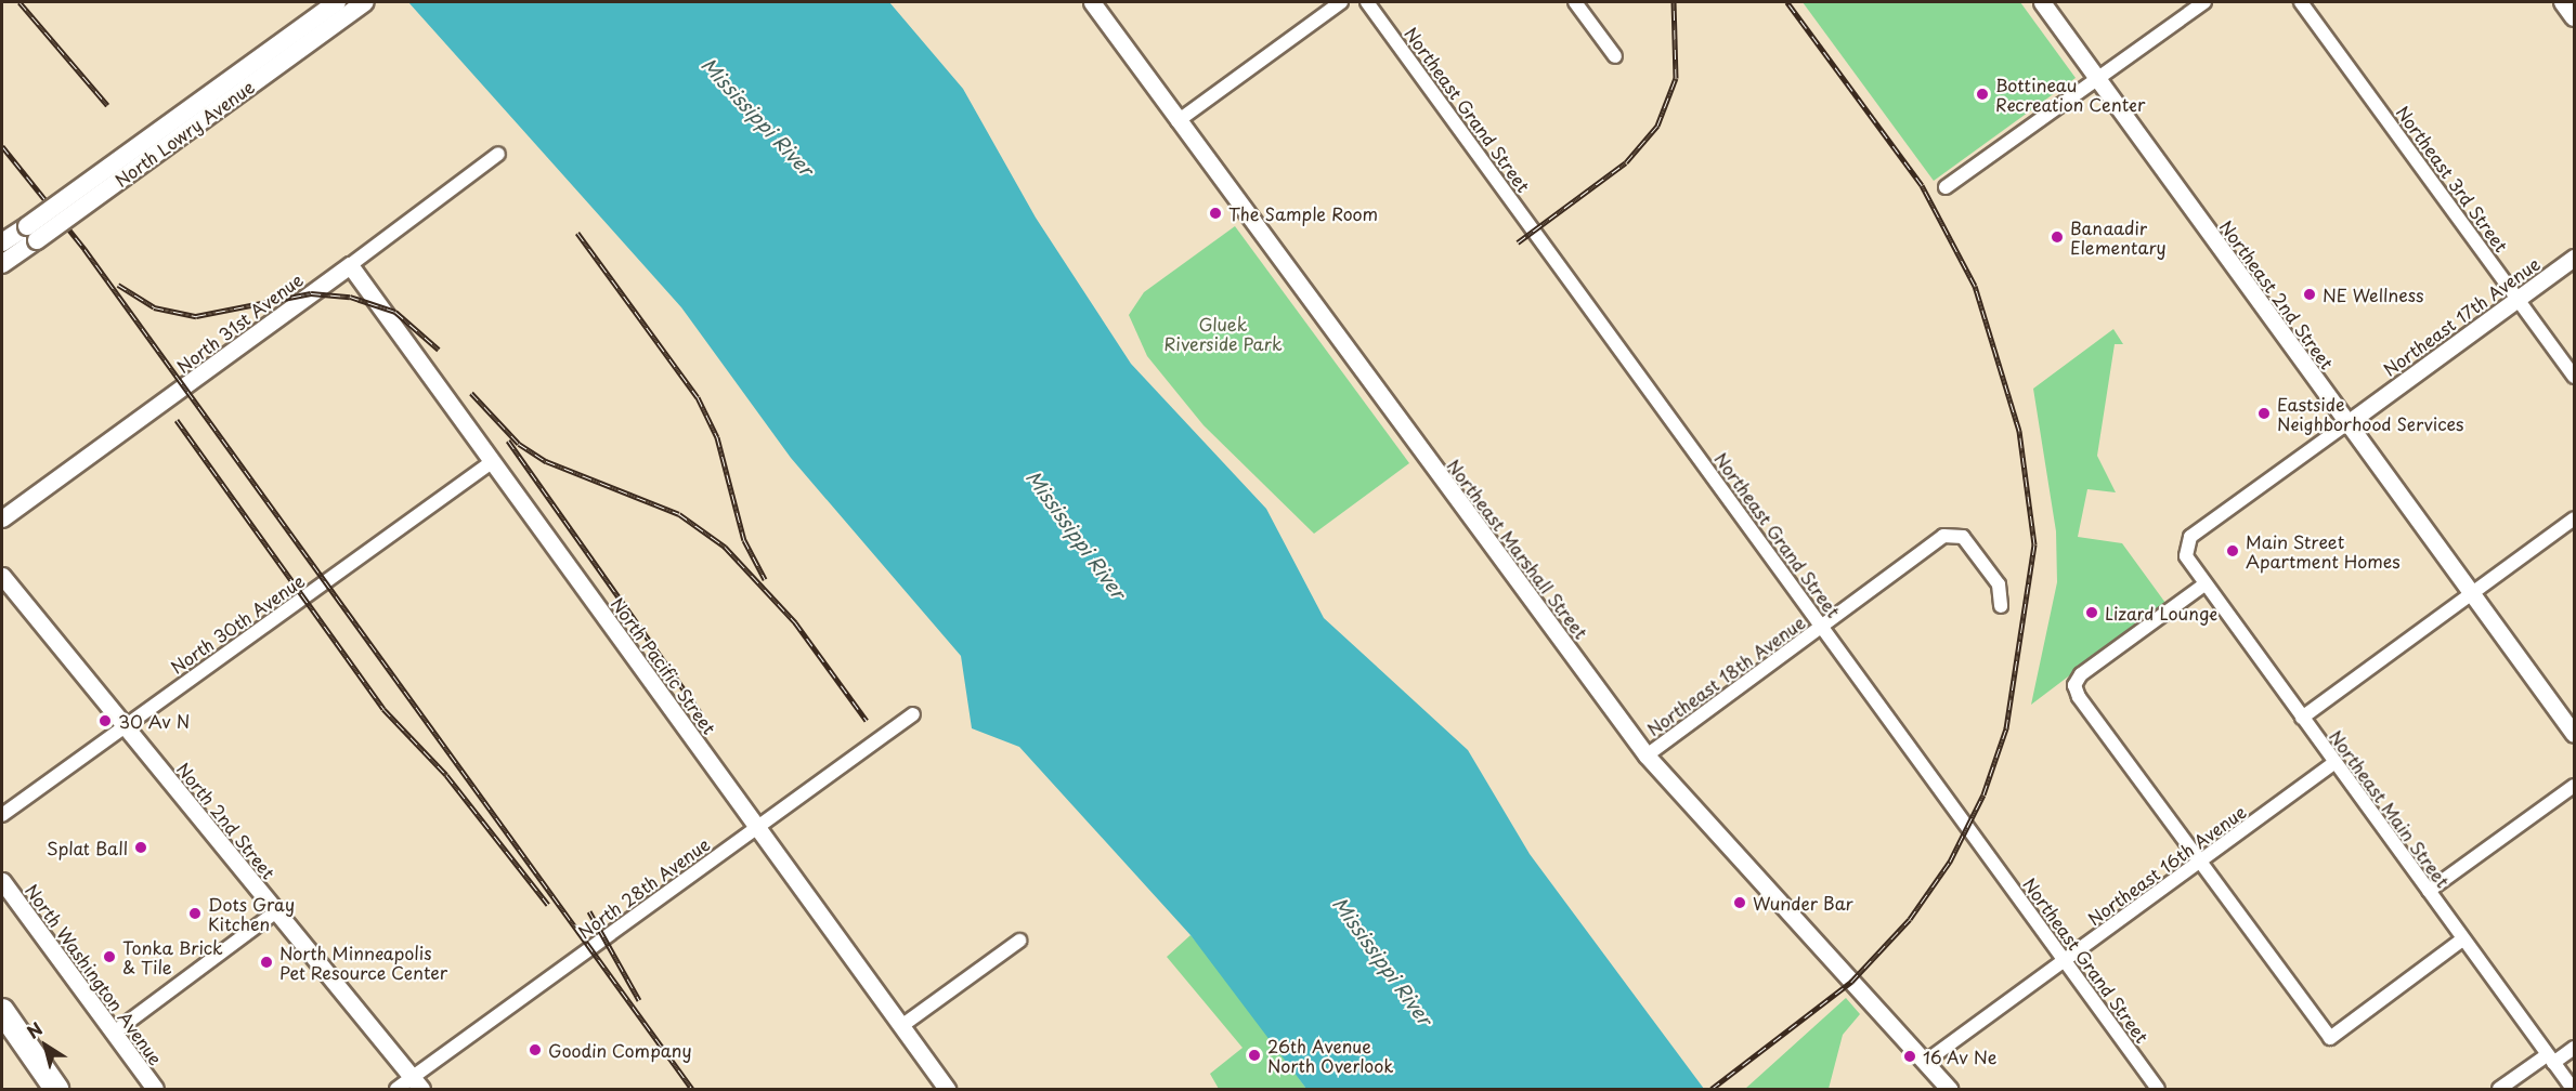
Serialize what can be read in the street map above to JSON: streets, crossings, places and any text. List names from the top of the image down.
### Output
{
  "streets": {
    "main road": ["North Lowry Avenue"],
    "street": [
      "Northeast Grand Street",
      "Northeast 3rd Street",
      "Northeast 2nd Street",
      "Northeast 17th Avenue",
      "North 31st Avenue",
      "Northeast Marshall Street",
      "North 30th Avenue",
      "North Pacific Street",
      "Northeast 18th Avenue",
      "Northeast Main Street",
      "North 2nd Street",
      "Northeast 16th Avenue",
      "North 28th Avenue",
      "North Washington Avenue"
    ]
  },
  "crossings": [
    ["Northeast Grand Street", "Northeast 18th Avenue"],
    ["Northeast Grand Street", "Northeast 16th Avenue"],
    ["Northeast 3rd Street", "Northeast 17th Avenue"],
    ["Northeast 2nd Street", "Northeast 17th Avenue"],
    ["Northeast 17th Avenue", "Northeast Main Street"],
    ["North 31st Avenue", "North Pacific Street"],
    ["Northeast Marshall Street", "Northeast 18th Avenue"],
    ["Northeast Marshall Street", "Northeast 16th Avenue"],
    ["North 30th Avenue", "North Pacific Street"],
    ["North 30th Avenue", "North 2nd Street"],
    ["North Pacific Street", "North 28th Avenue"],
    ["Northeast Main Street", "Northeast 16th Avenue"],
    ["North 2nd Street", "North 28th Avenue"]
  ],
  "water": ["Mississippi River"],
  "parks": ["Gluek Riverside Park"],
  "places": [
    "Bottineau Recreation Center",
    "The Sample Room",
    "Banaadir Elementary",
    "NE Wellness",
    "Eastside Neighborhood Services",
    "Main Street Apartment Homes",
    "Lizard Lounge",
    "30 Av N",
    "Splat Ball",
    "Wunder Bar",
    "Dots Gray Kitchen",
    "Tonka Brick & Tile",
    "North Minneapolis Pet Resource Center",
    "Goodin Company",
    "26th Avenue North Overlook",
    "16 Av Ne"
  ],
  "north": "top left"
}
